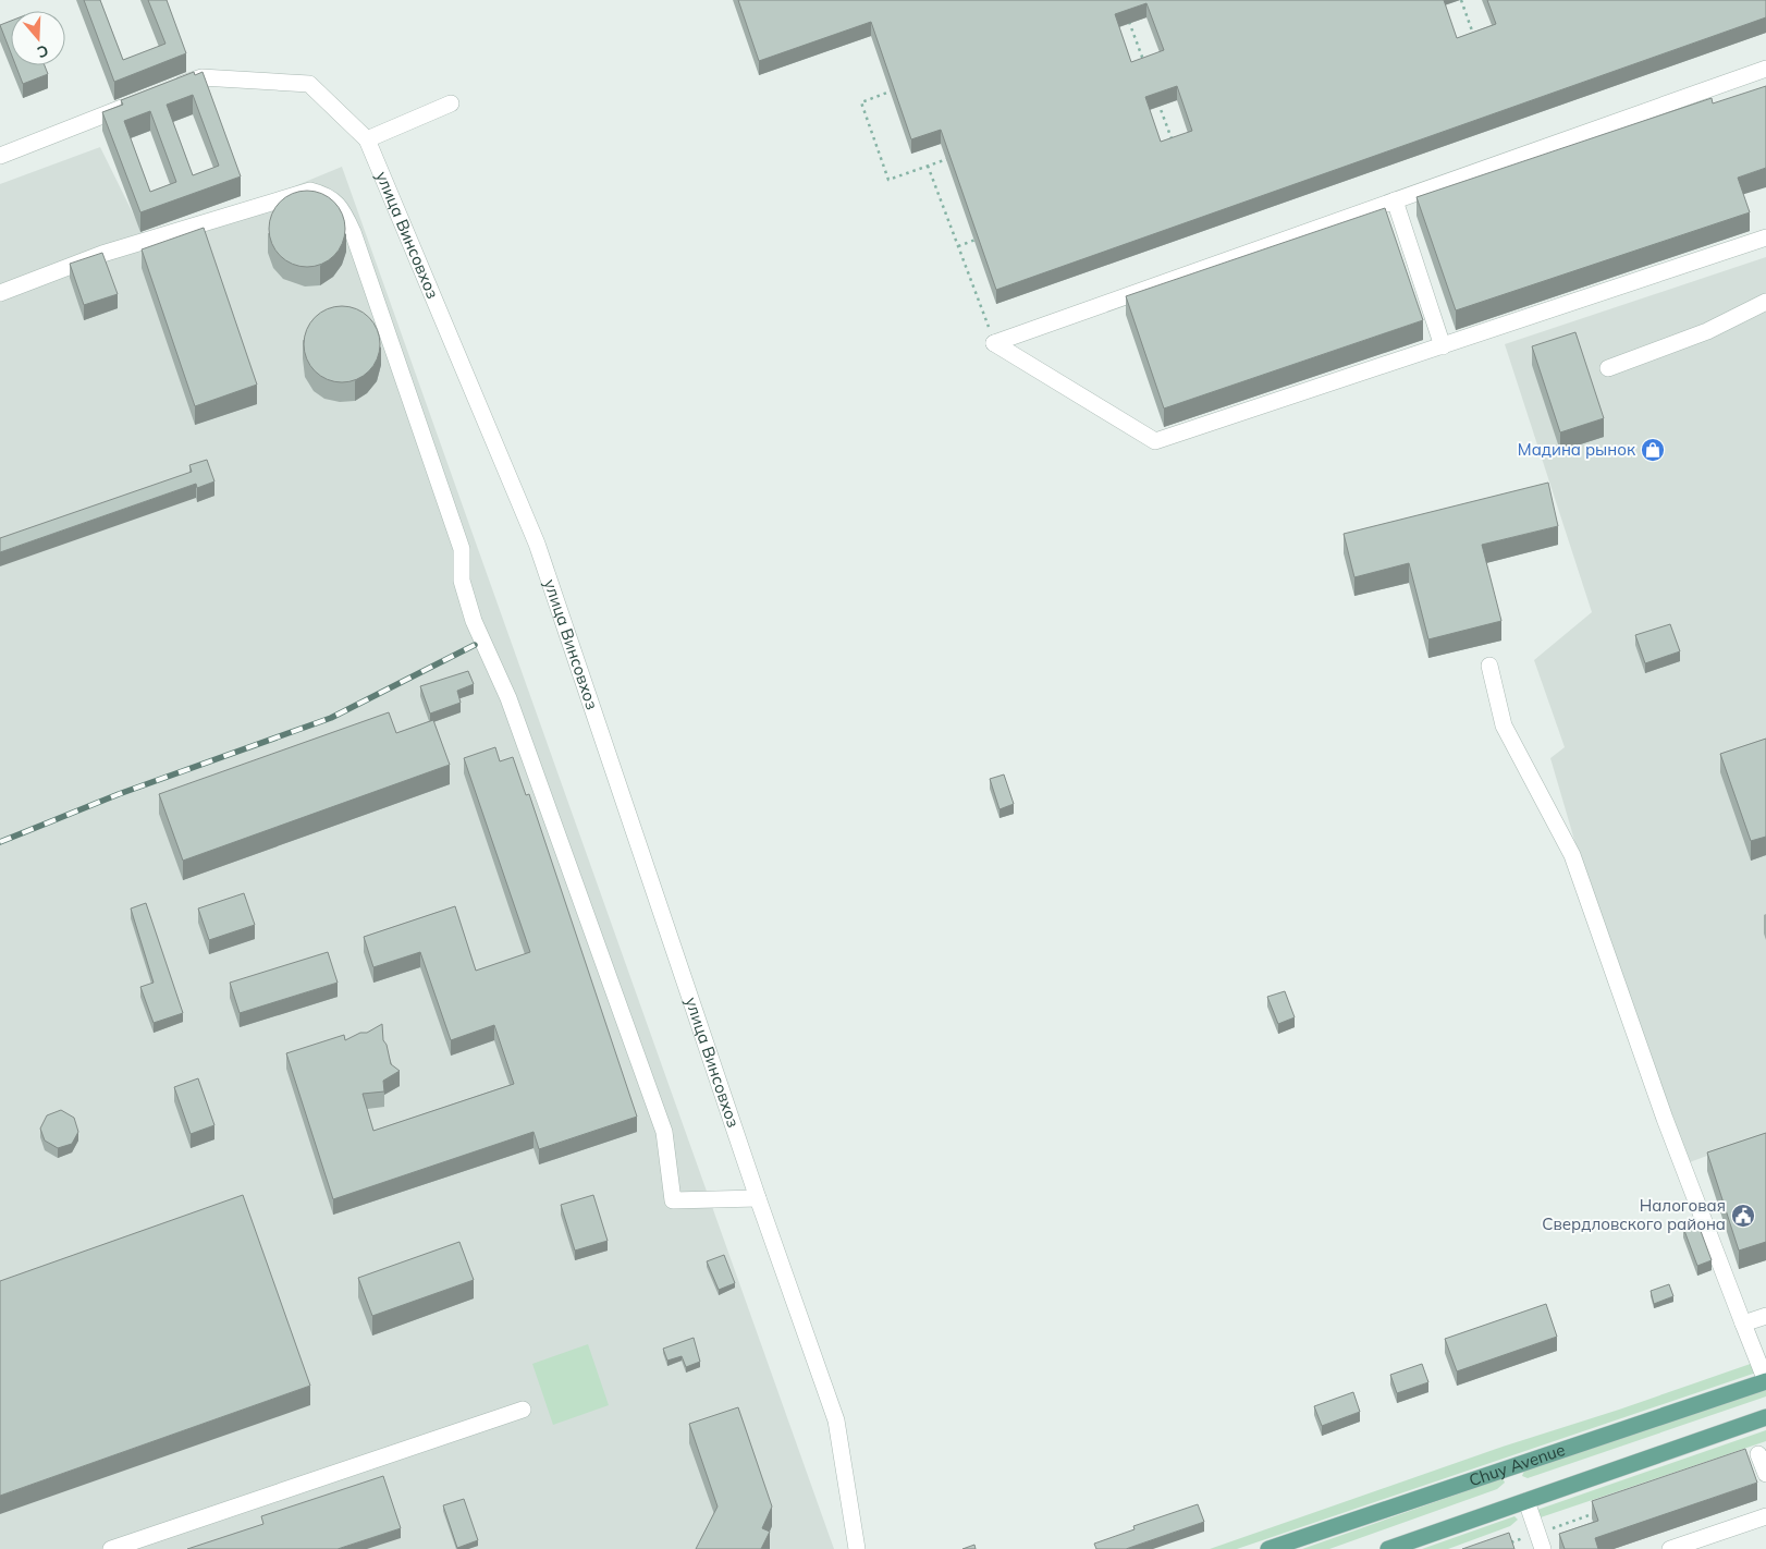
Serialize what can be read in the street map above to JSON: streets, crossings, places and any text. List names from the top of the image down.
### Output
{
  "streets": {
    "main road": ["Chuy Avenue"],
    "street": ["улица Винсовхоз"]
  },
  "places": {
    "shop": ["Мадина рынок"],
    "public building": ["Налоговая Свердловского района"]
  },
  "north": "bottom"
}
